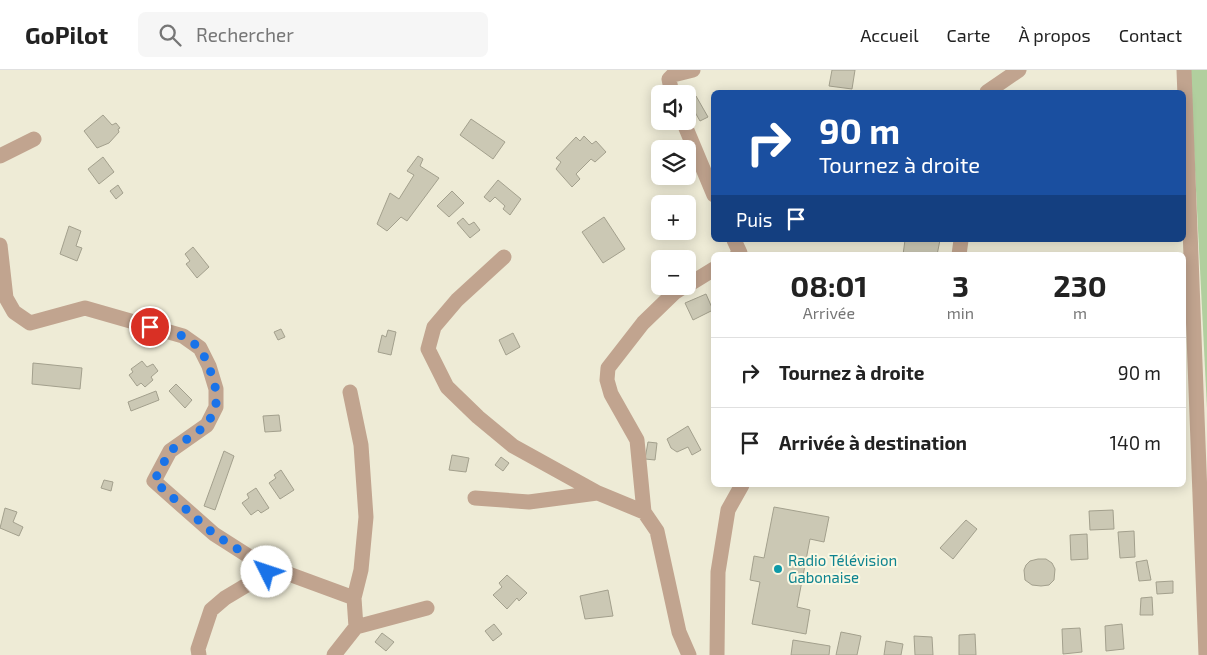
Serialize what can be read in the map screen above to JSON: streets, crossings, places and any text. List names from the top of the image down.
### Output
{
  "places": ["Radio Télévision Gabonaise"],
  "page": {
    "header": "GoPilot",
    "search": "Rechercher",
    "nav": [
      "Accueil",
      "Carte",
      "À propos",
      "Contact"
    ],
    "map_buttons": ["+", "−"],
    "turn": ["90 m", "Tournez à droite"],
    "then": "Puis",
    "eta": [
      "08:01",
      "Arrivée",
      "3",
      "min",
      "230",
      "m"
    ],
    "list": [
      {
        "name": "Tournez à droite",
        "value": "90 m"
      },
      {
        "name": "Arrivée à destination",
        "value": "140 m"
      }
    ]
  }
}
